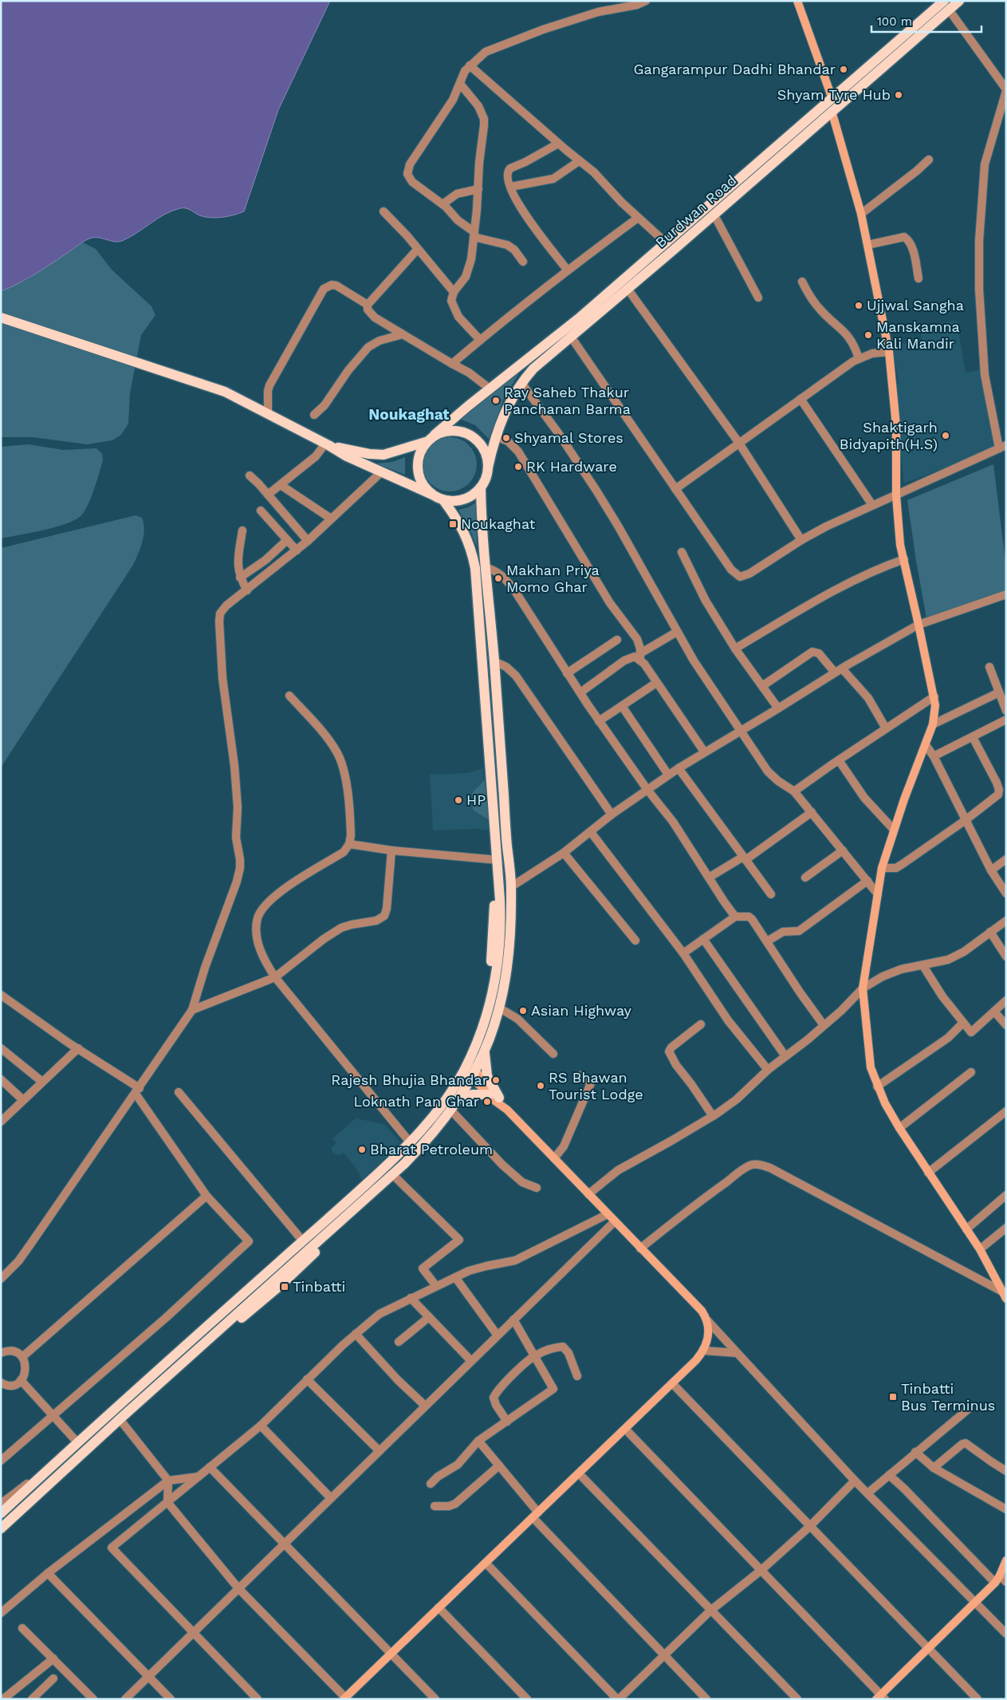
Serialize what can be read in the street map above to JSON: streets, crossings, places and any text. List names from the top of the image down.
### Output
{
  "streets": {
    "main road": ["Burdwan Road"]
  },
  "districts": ["Noukaghat"],
  "places": {
    "other": [
      "Gangarampur Dadhi Bhandar",
      "Shyam Tyre Hub",
      "Ujjwal Sangha",
      "Manskamna Kali Mandir",
      "Ray Saheb Thakur Panchanan Barma",
      "Shaktigarh Bidyapith(H.S)",
      "Shyamal Stores",
      "RK Hardware",
      "Makhan Priya Momo Ghar",
      "HP",
      "Asian Highway",
      "Rajesh Bhujia Bhandar",
      "RS Bhawan Tourist Lodge",
      "Loknath Pan Ghar",
      "Bharat Petroleum"
    ],
    "transit": ["Noukaghat", "Tinbatti", "Tinbatti Bus Terminus"]
  },
  "scale_bar": "100 m"
}
